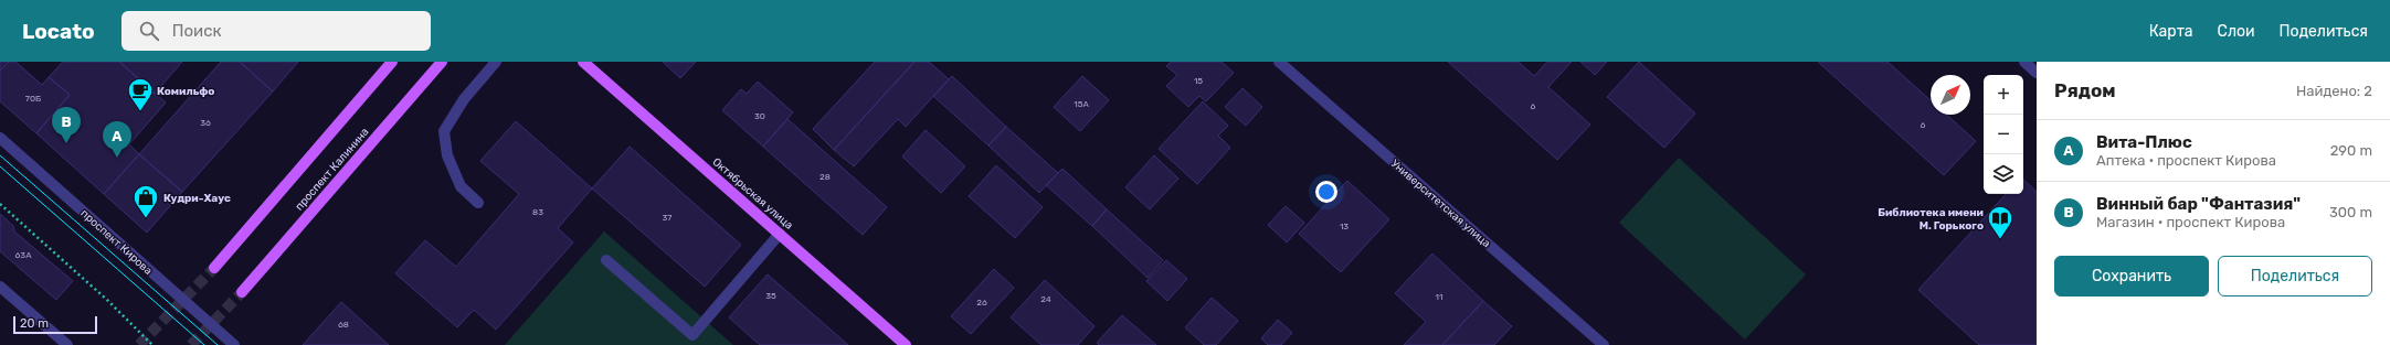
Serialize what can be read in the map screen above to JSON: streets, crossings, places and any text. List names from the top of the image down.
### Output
{
  "streets": {
    "main road": ["проспект Калинина", "Октябрьская улица"],
    "street": ["Университетская улица", "проспект Кирова"]
  },
  "places": {
    "cafe": ["Комильфо"],
    "shop": ["Кудри-Хаус"],
    "library": ["Библиотека имени М. Горького"]
  },
  "house_numbers": [
    "15",
    "70Б",
    "15А",
    "6",
    "30",
    "36",
    "6",
    "28",
    "83",
    "37",
    "13",
    "63А",
    "35",
    "11",
    "24",
    "26",
    "68"
  ],
  "scale_bar": "20 m",
  "north": "top right",
  "page": {
    "header": "Locato",
    "search": "Поиск",
    "nav": ["Карта", "Слои", "Поделиться"],
    "heading": ["Рядом", "Найдено: 2"],
    "map_buttons": ["+", "−"],
    "pins": ["B", "A"],
    "list": [
      {
        "mark": "A",
        "name": "Вита-Плюс",
        "note": "Аптека · проспект Кирова",
        "value": "290 m"
      },
      {
        "mark": "B",
        "name": "Винный бар \"Фантазия\"",
        "note": "Магазин · проспект Кирова",
        "value": "300 m"
      }
    ],
    "buttons": ["Сохранить", "Поделиться"],
    "scale": "20 m"
  }
}
